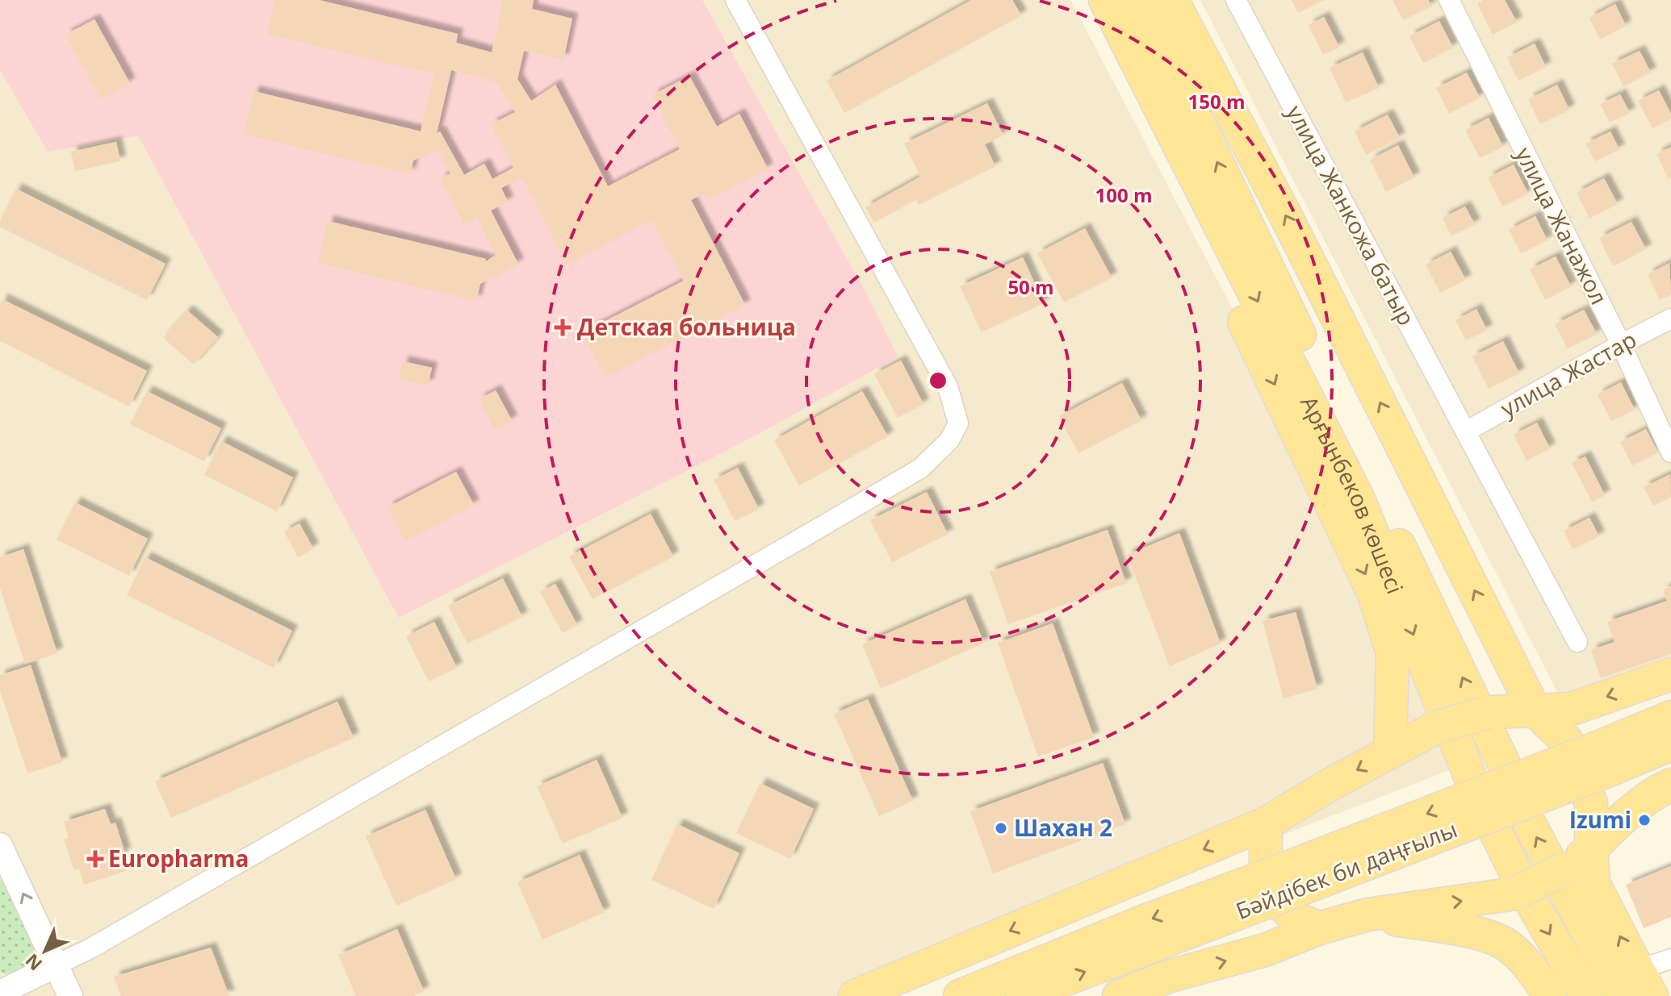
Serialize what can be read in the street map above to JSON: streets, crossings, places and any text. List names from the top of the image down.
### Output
{
  "streets": {
    "main road": ["Арғынбеков көшесі", "Бәйдібек би даңғылы"],
    "street": ["улица Жанкожа батыр", "улица Жанажол", "улица Жастар"]
  },
  "crossings": [
    ["улица Жанкожа батыр", "улица Жастар"],
    ["улица Жанажол", "улица Жастар"]
  ],
  "places": {
    "health": ["Детская больница", "Europharma"],
    "other": ["Izumi", "Шахан 2"]
  },
  "north": "bottom left",
  "rings": ["150 m", "100 m", "50 m"]
}
